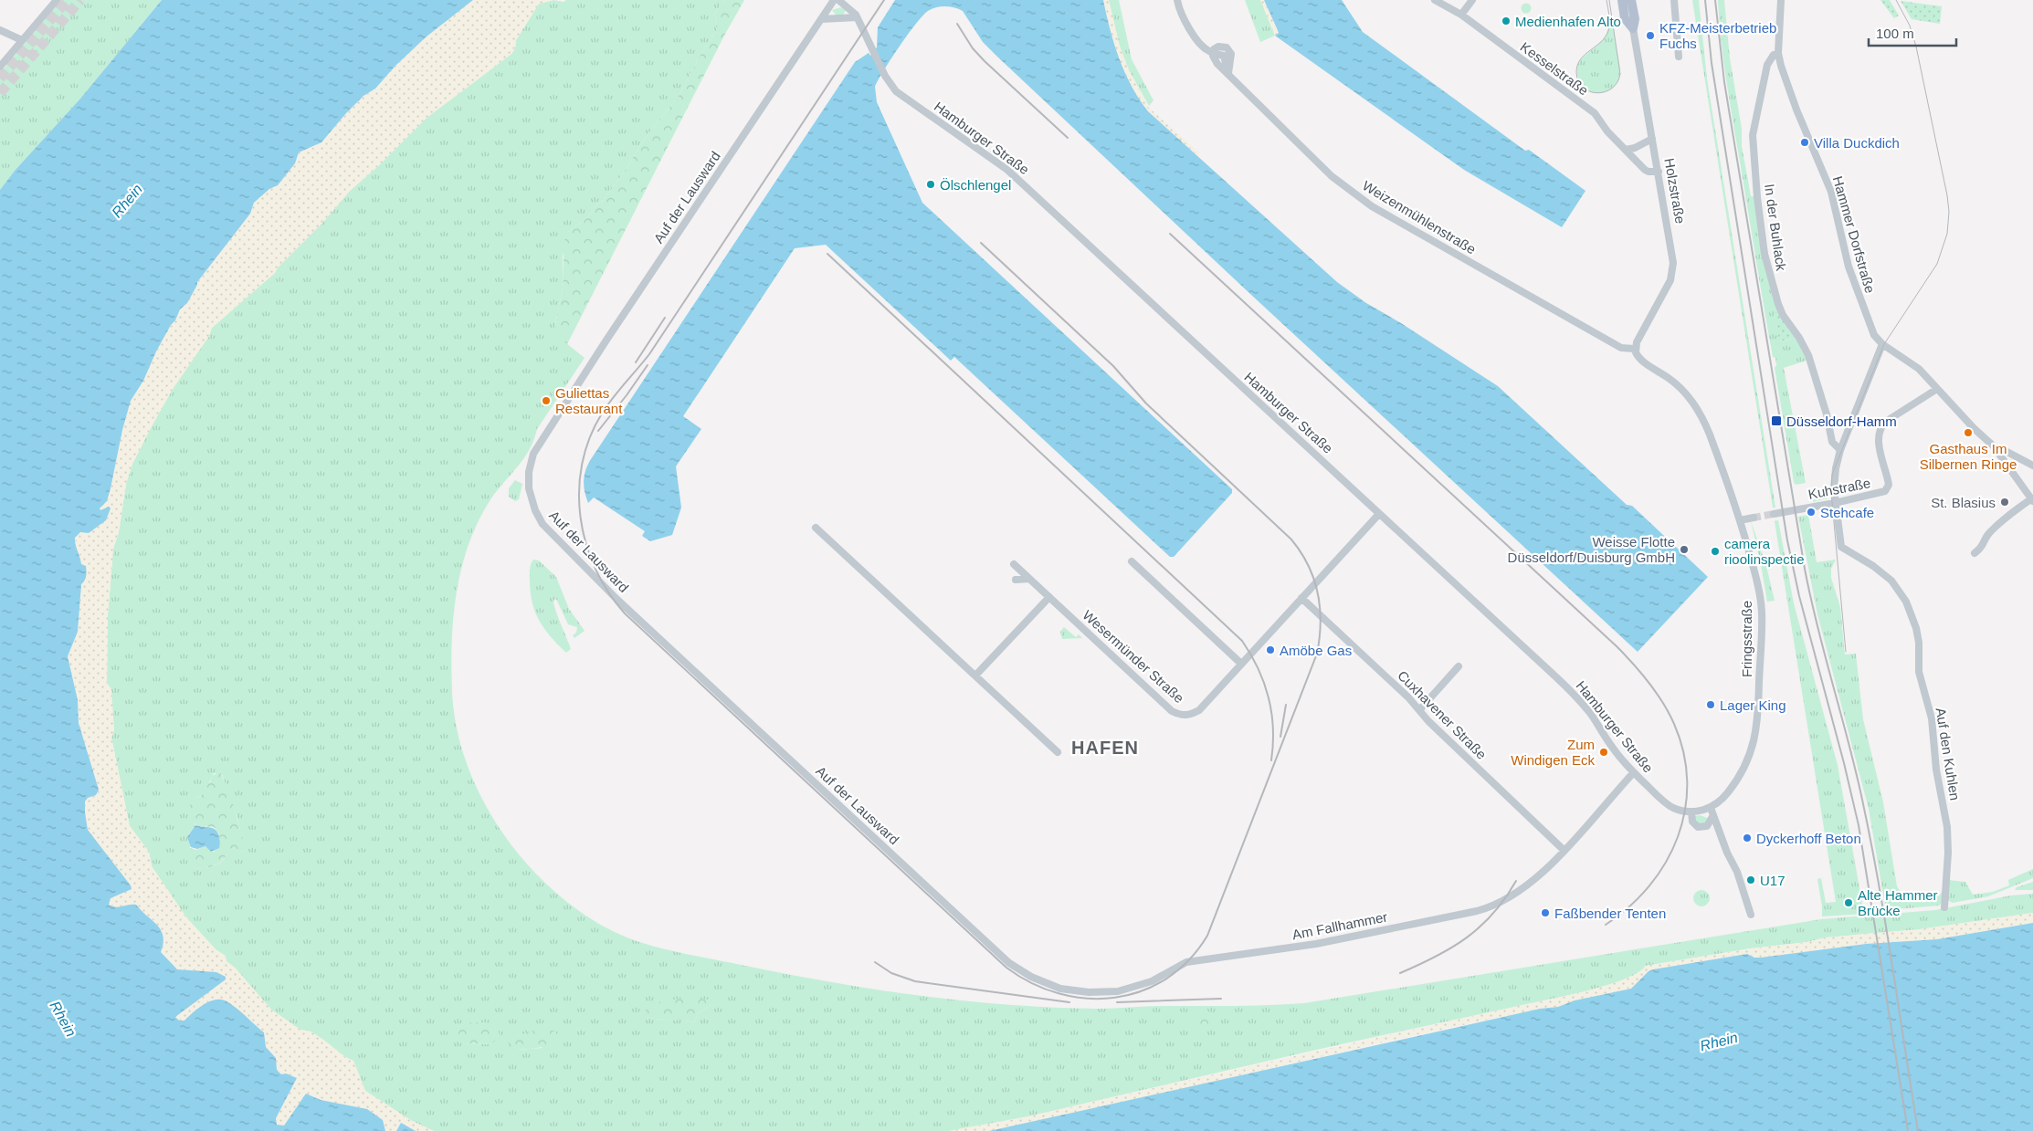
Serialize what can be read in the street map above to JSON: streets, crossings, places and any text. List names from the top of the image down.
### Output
{
  "streets": {
    "main road": ["Holzstraße"],
    "street": [
      "Kesselstraße",
      "Hamburger Straße",
      "Auf der Lausward",
      "Weizenmühlenstraße",
      "In der Buhlack",
      "Hammer Dorfstraße",
      "Kuhstraße",
      "Fringsstraße",
      "Wesermünder Straße",
      "Cuxhavener Straße",
      "Auf den Kuhlen",
      "Am Fallhammer"
    ]
  },
  "crossings": [
    ["Kesselstraße", "Holzstraße"],
    ["Hamburger Straße", "Fringsstraße"],
    ["Hamburger Straße", "Wesermünder Straße"],
    ["Hamburger Straße", "Am Fallhammer"],
    ["Holzstraße", "Weizenmühlenstraße"],
    ["Holzstraße", "Fringsstraße"],
    ["Auf der Lausward", "Am Fallhammer"],
    ["Weizenmühlenstraße", "Fringsstraße"],
    ["In der Buhlack", "Hammer Dorfstraße"],
    ["In der Buhlack", "Auf den Kuhlen"],
    ["Hammer Dorfstraße", "Kuhstraße"],
    ["Hammer Dorfstraße", "Auf den Kuhlen"],
    ["Kuhstraße", "Auf den Kuhlen"],
    ["Wesermünder Straße", "Cuxhavener Straße"],
    ["Cuxhavener Straße", "Am Fallhammer"]
  ],
  "districts": ["HAFEN"],
  "water": ["Rhein"],
  "places": {
    "other": [
      "Medienhafen Alto",
      "KFZ-Meisterbetrieb Fuchs",
      "Villa Duckdich",
      "Ölschlengel",
      "Guliettas Restaurant",
      "Gasthaus Im Silbernen Ringe",
      "St. Blasius",
      "Stehcafe",
      "Weisse Flotte Düsseldorf/Duisburg GmbH",
      "camera rioolinspectie",
      "Amöbe Gas",
      "Lager King",
      "Zum Windigen Eck",
      "Dyckerhoff Beton",
      "U17",
      "Alte Hammer Brücke",
      "Faßbender Tenten"
    ],
    "transit": ["Düsseldorf-Hamm"]
  },
  "scale_bar": "100 m"
}
